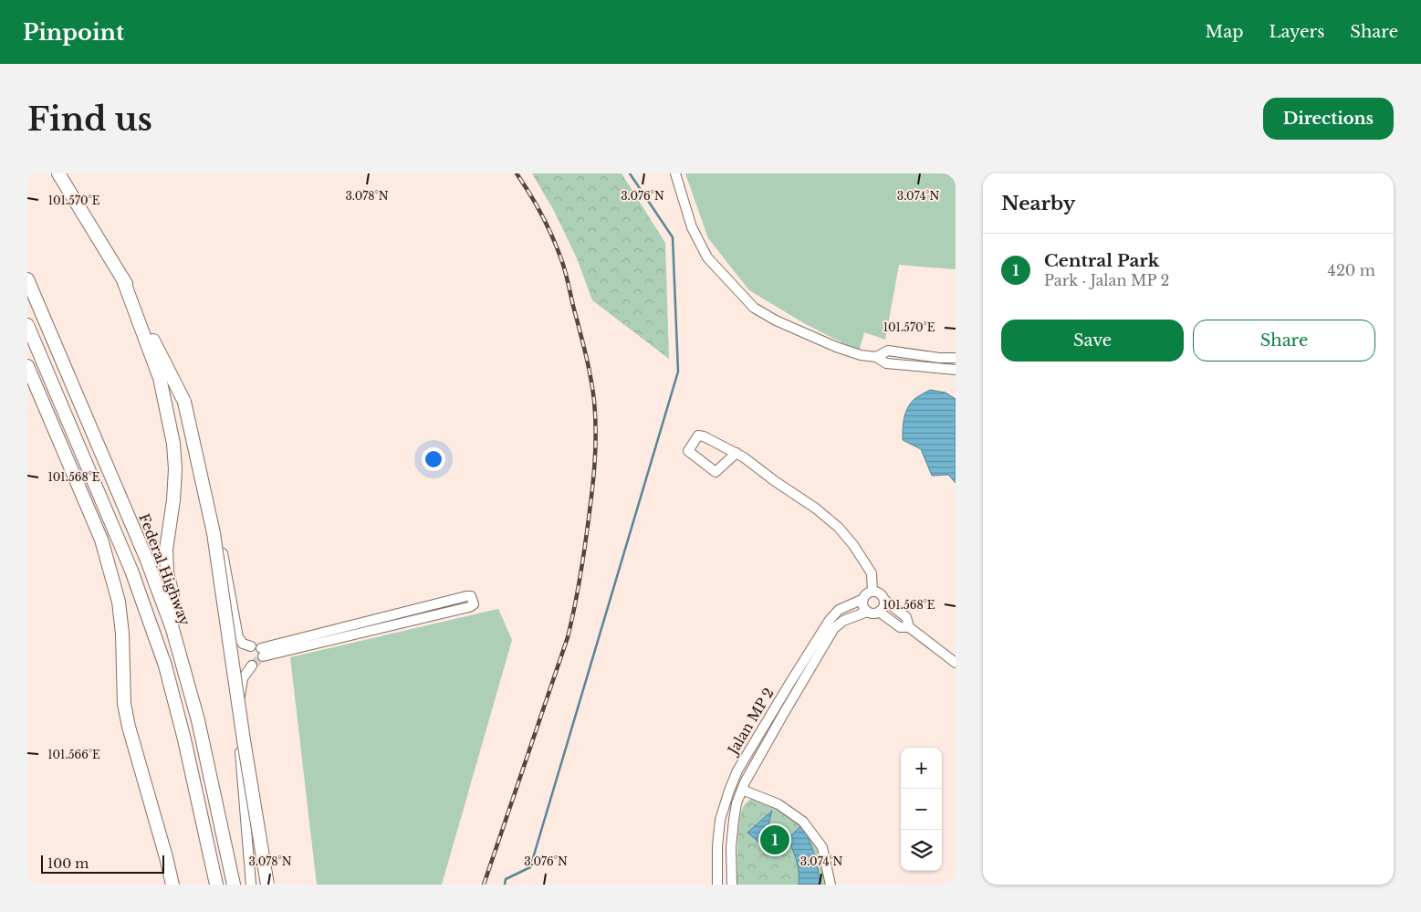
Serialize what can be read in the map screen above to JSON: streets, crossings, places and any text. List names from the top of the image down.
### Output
{
  "streets": {
    "highway": ["Federal Highway"],
    "street": ["Jalan MP 2"]
  },
  "scale_bar": "100 m",
  "page": {
    "header": "Pinpoint",
    "nav": ["Map", "Layers", "Share"],
    "buttons": [
      "Directions",
      ["Save", "Share"]
    ],
    "title": "Find us",
    "heading": "Nearby",
    "list": [
      {
        "mark": "1",
        "name": "Central Park",
        "note": "Park · Jalan MP 2",
        "value": "420 m"
      }
    ],
    "map_buttons": ["+", "−"],
    "pins": "1",
    "scale": "100 m"
  },
  "coordinates": [
    "3.078°N",
    "3.076°N",
    "3.074°N",
    "101.570°E",
    "101.568°E",
    "101.566°E"
  ]
}
